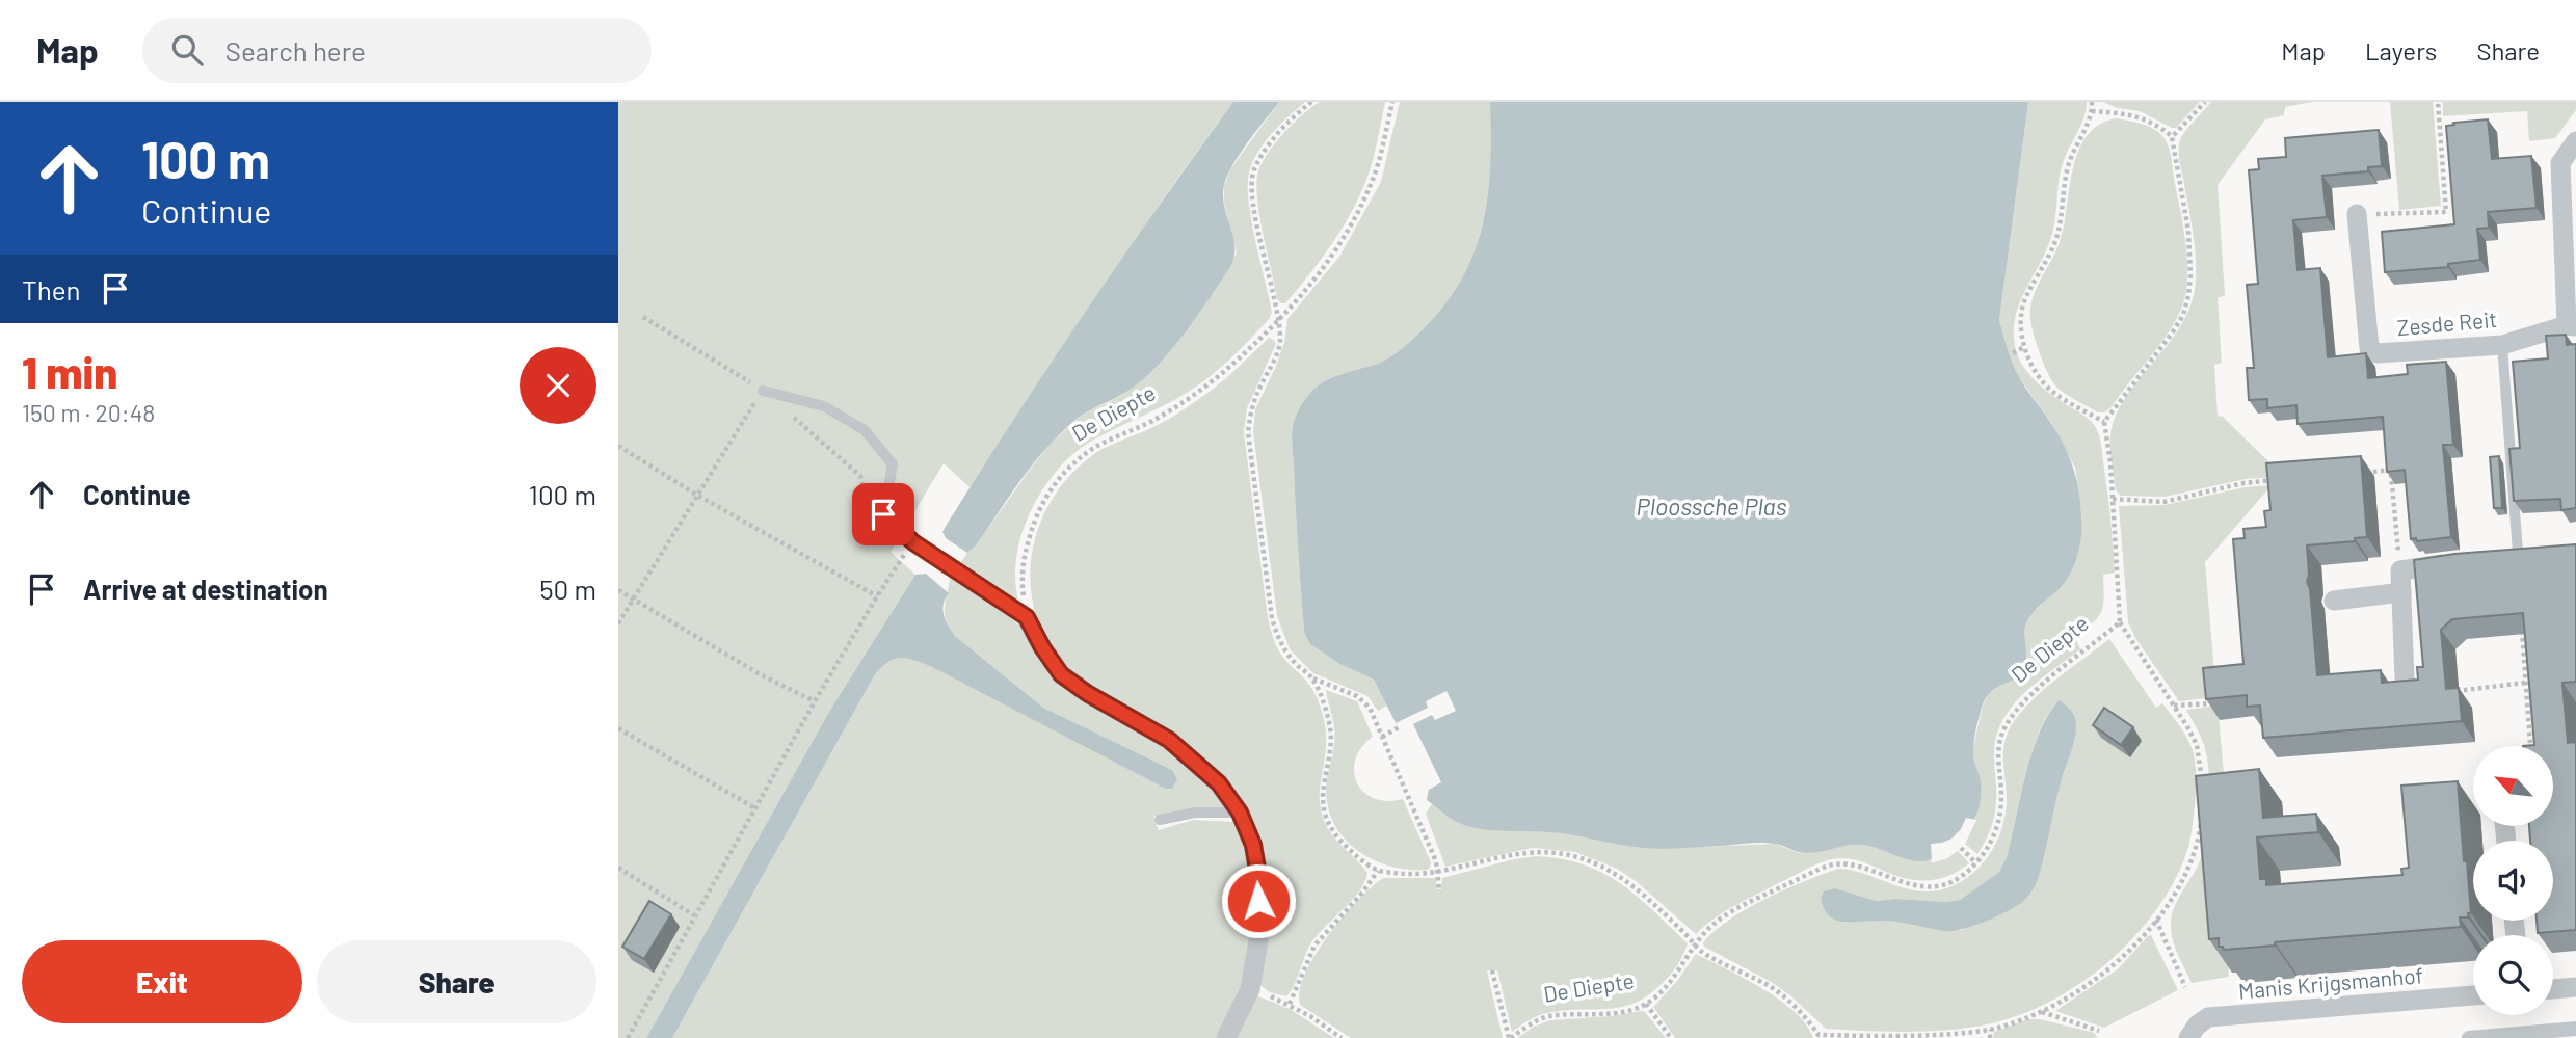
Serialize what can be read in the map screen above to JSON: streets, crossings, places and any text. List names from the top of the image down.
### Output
{
  "streets": {
    "street": ["Zesde Reit", "Manis Krijgsmanhof"],
    "path": ["De Diepte"]
  },
  "water": ["Ploossche Plas"],
  "north": "top left",
  "page": {
    "header": "Map",
    "search": "Search here",
    "nav": ["Map", "Layers", "Share"],
    "turn": ["100 m", "Continue"],
    "then": "Then",
    "heading": ["1 min", "150 m · 20:48"],
    "list": [
      {
        "name": "Continue",
        "value": "100 m"
      },
      {
        "name": "Arrive at destination",
        "value": "50 m"
      }
    ],
    "buttons": ["Exit", "Share"]
  }
}
